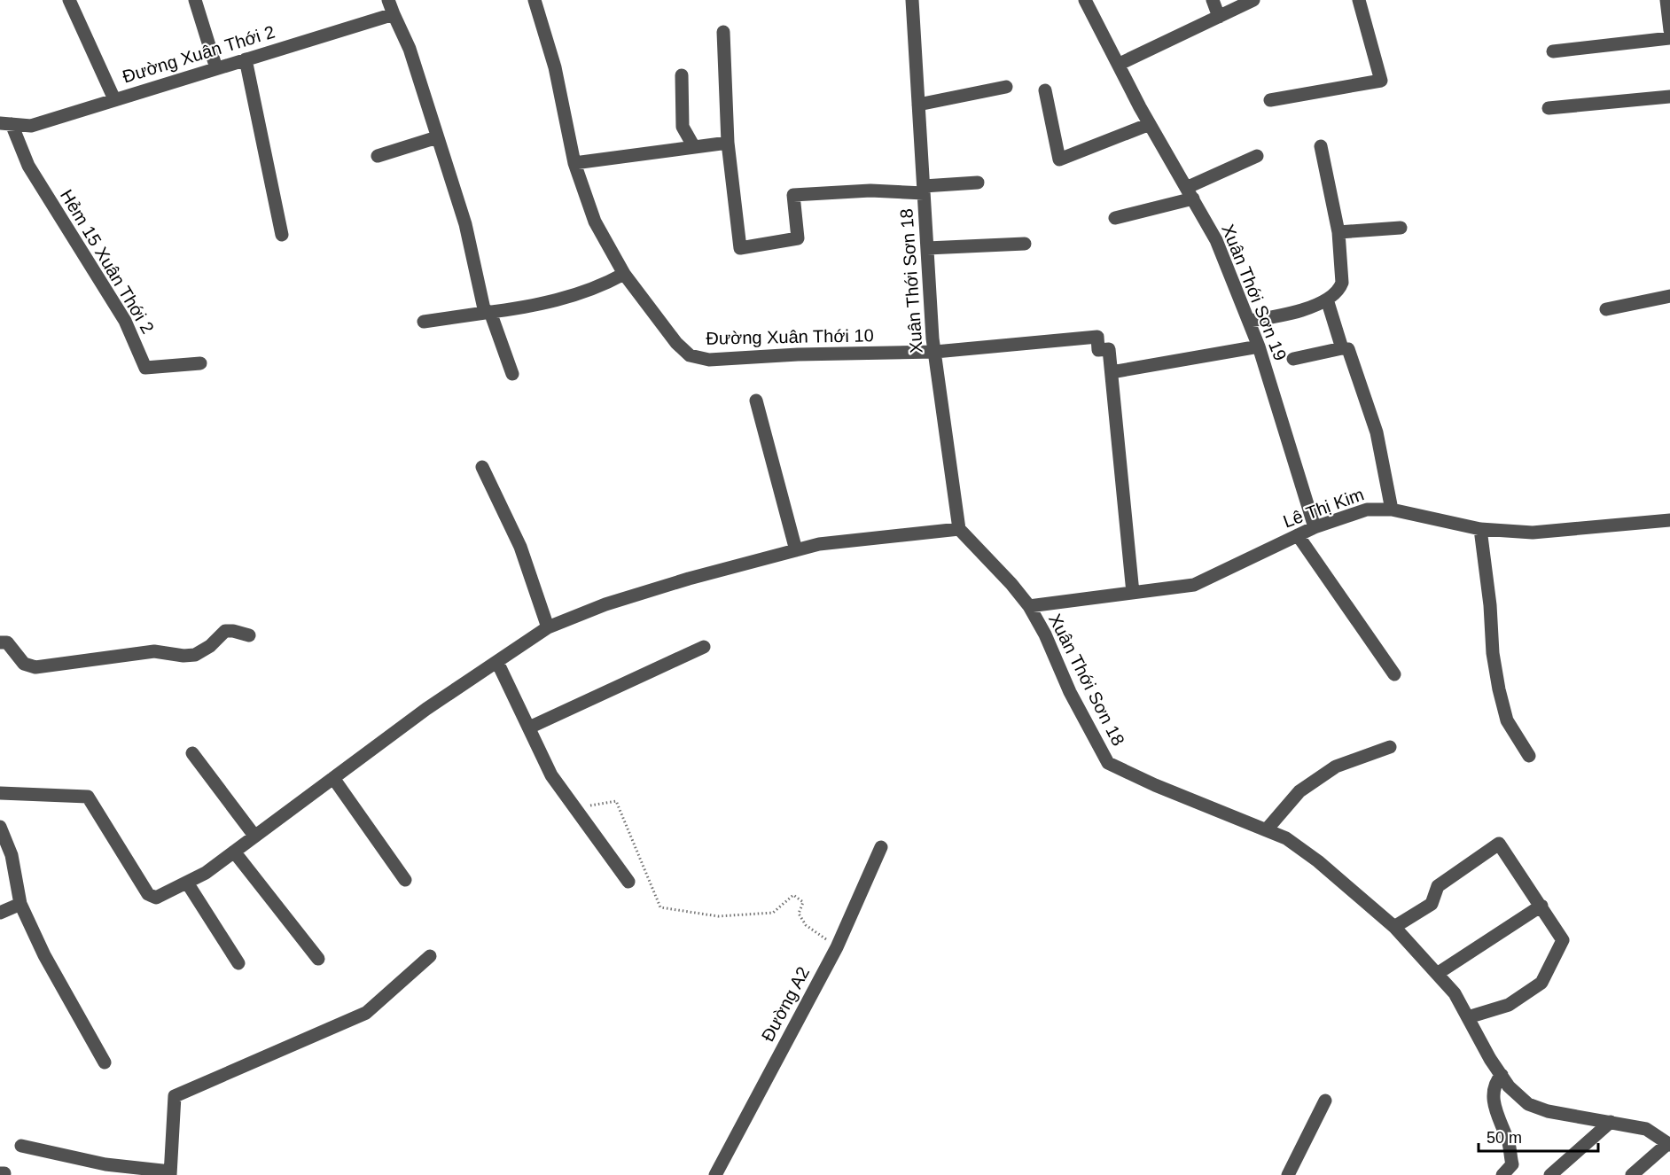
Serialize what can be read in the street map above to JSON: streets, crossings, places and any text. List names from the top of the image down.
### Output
{
  "streets": {
    "street": [
      "Đường Xuân Thới 2",
      "Hẻm 15 Xuân Thới 2",
      "Xuân Thới Sơn 18",
      "Xuân Thới Sơn 19",
      "Đường Xuân Thới 10",
      "Lê Thị Kim",
      "Đường A2"
    ]
  },
  "crossings": [
    ["Đường Xuân Thới 2", "Hẻm 15 Xuân Thới 2"],
    ["Xuân Thới Sơn 18", "Đường Xuân Thới 10"],
    ["Xuân Thới Sơn 18", "Lê Thị Kim"],
    ["Xuân Thới Sơn 19", "Lê Thị Kim"]
  ],
  "scale_bar": "50 m"
}
